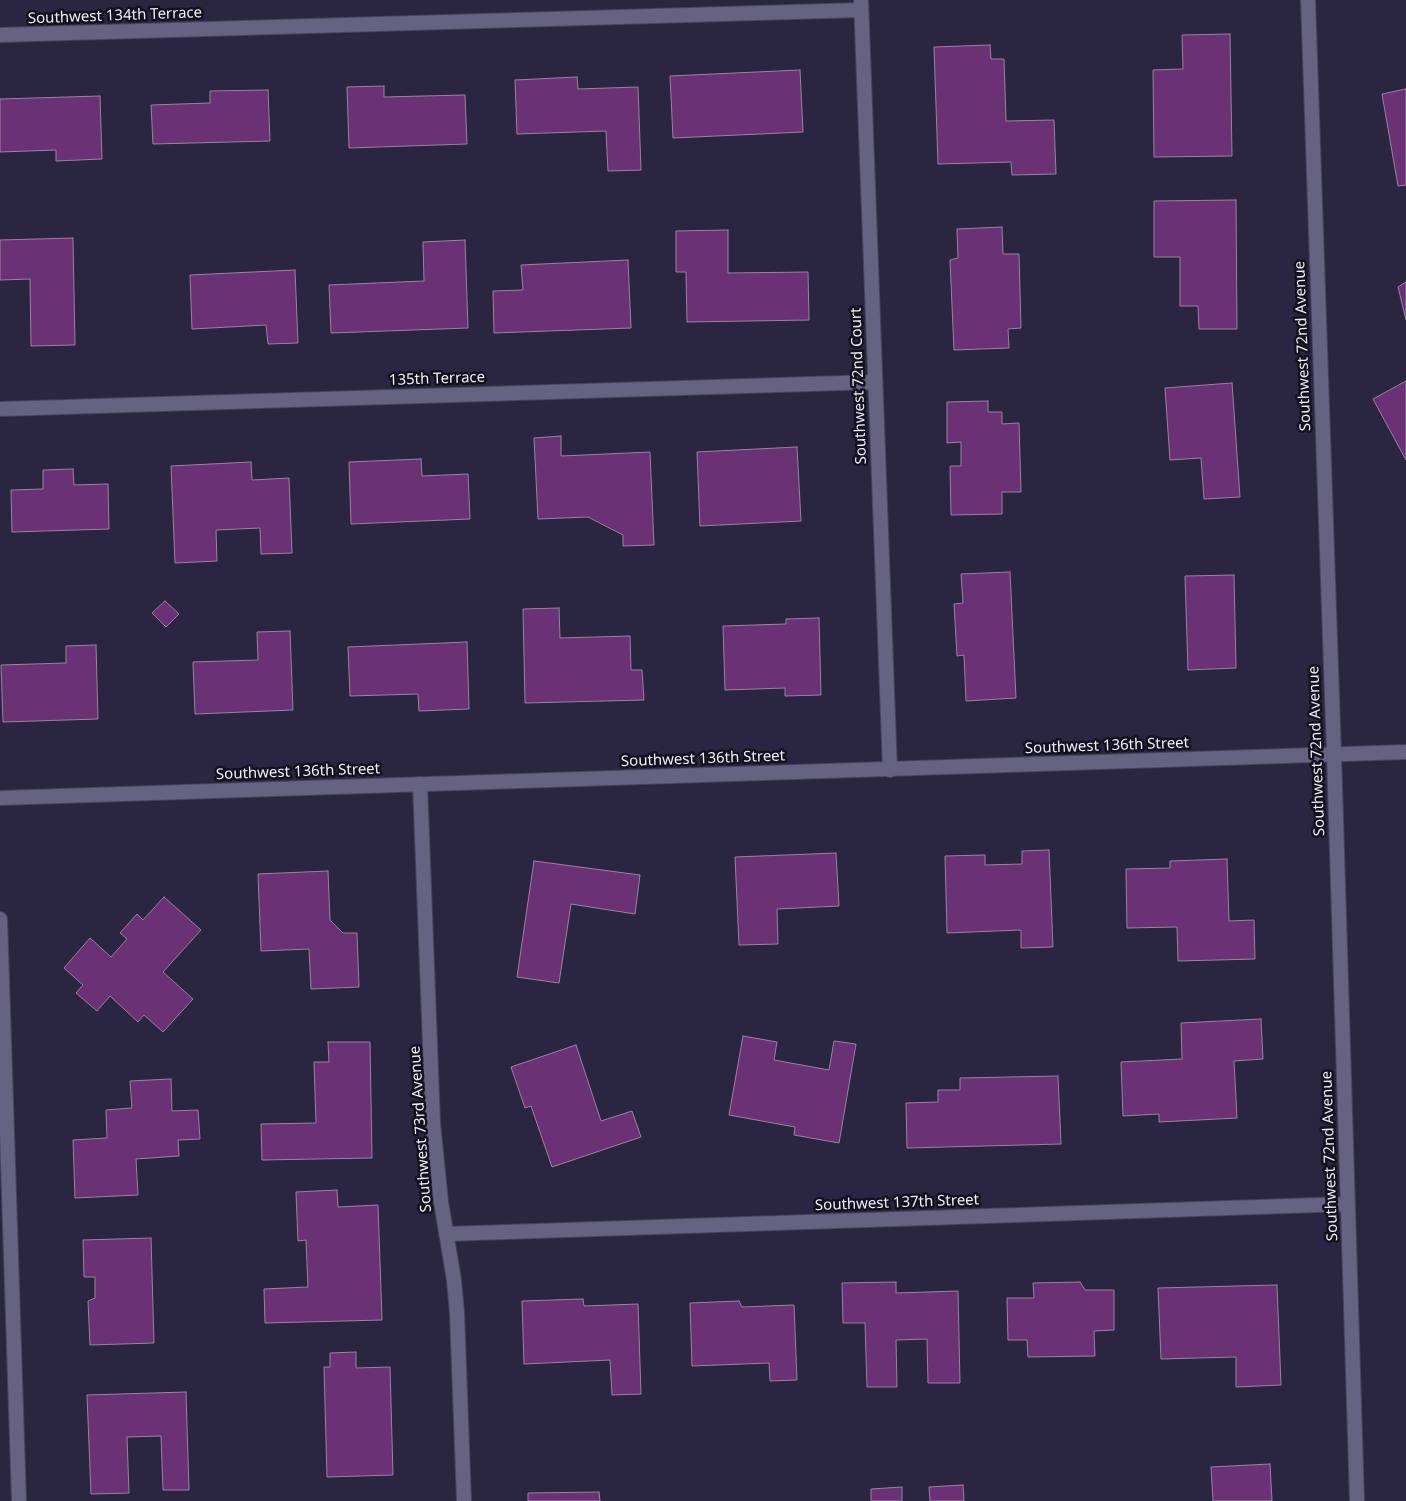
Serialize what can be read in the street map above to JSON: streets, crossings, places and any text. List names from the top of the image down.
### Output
{
  "streets": {
    "street": [
      "Southwest 134th Terrace",
      "Southwest 72nd Avenue",
      "135th Terrace",
      "Southwest 72nd Court",
      "Southwest 136th Street",
      "Southwest 73rd Avenue",
      "Southwest 137th Street"
    ]
  },
  "crossings": [
    ["Southwest 134th Terrace", "Southwest 72nd Court"],
    ["Southwest 72nd Avenue", "Southwest 136th Street"],
    ["Southwest 72nd Avenue", "Southwest 137th Street"],
    ["135th Terrace", "Southwest 72nd Court"],
    ["Southwest 72nd Court", "Southwest 136th Street"],
    ["Southwest 136th Street", "Southwest 73rd Avenue"],
    ["Southwest 73rd Avenue", "Southwest 137th Street"]
  ]
}
